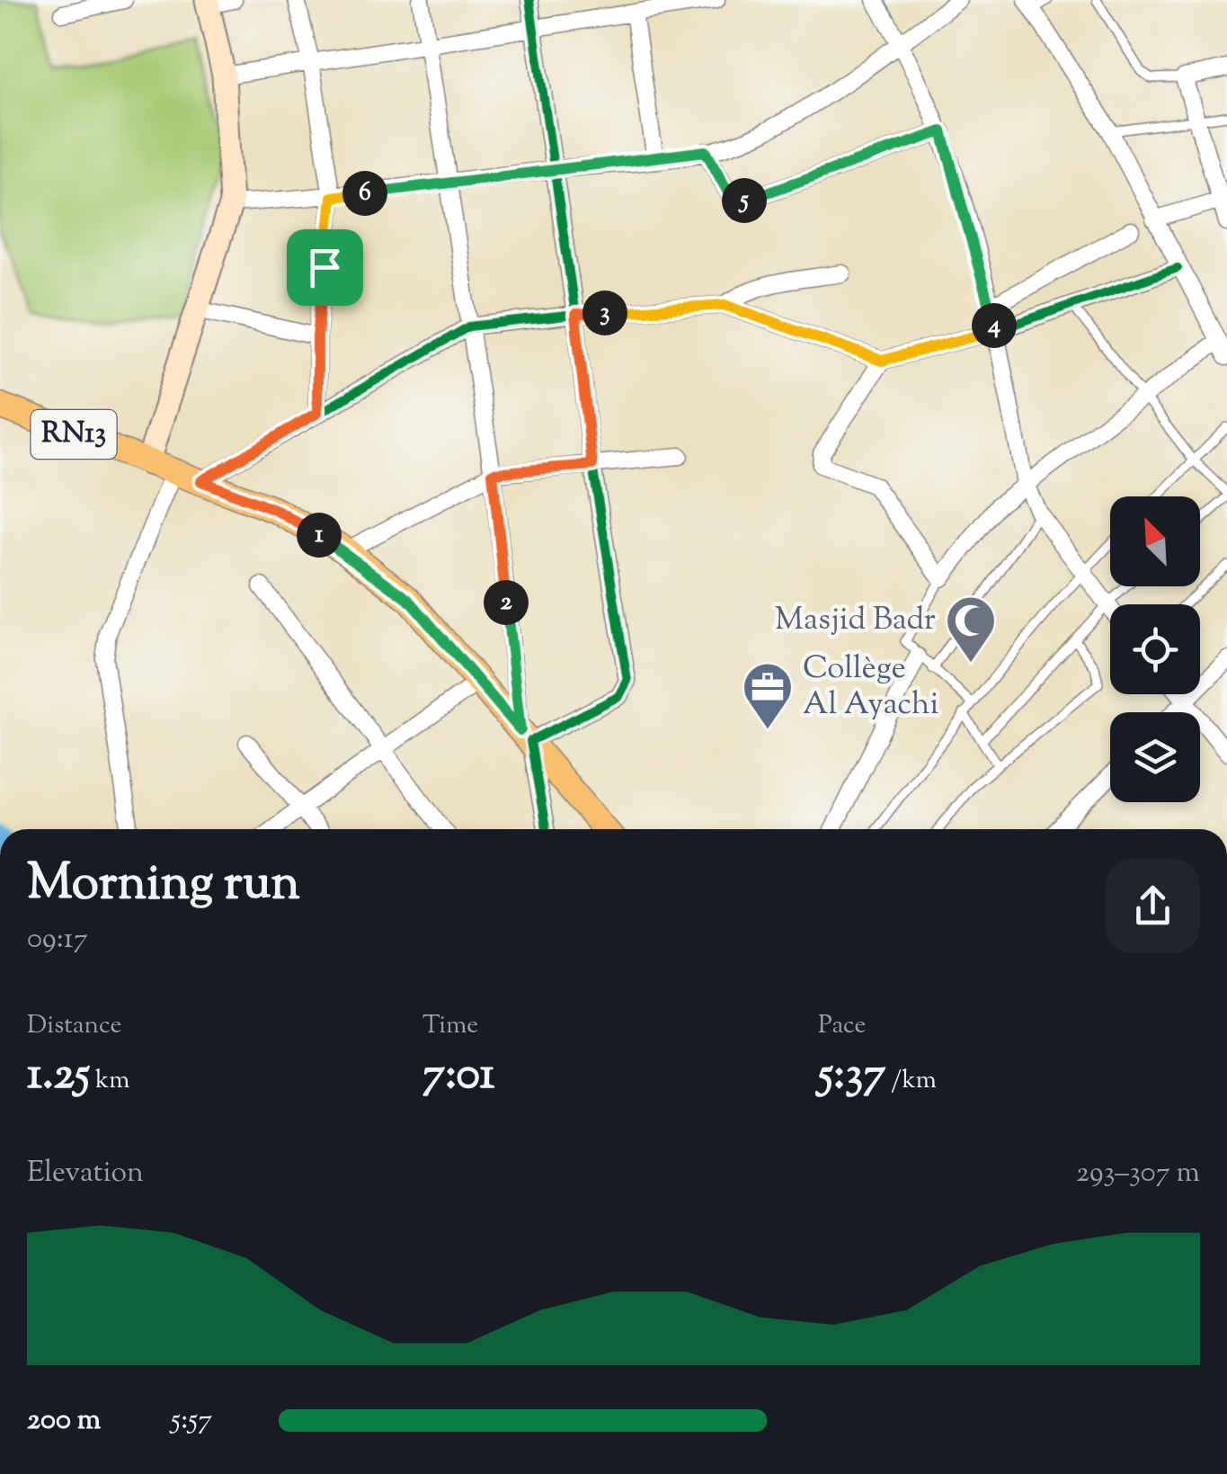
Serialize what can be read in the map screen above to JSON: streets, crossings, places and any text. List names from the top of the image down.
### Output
{
  "streets": {
    "main road": ["RN13"]
  },
  "places": {
    "mosque": ["Masjid Badr"],
    "office": ["Collège Al Ayachi"]
  },
  "north": "top left",
  "page": {
    "pins": [
      "6",
      "5",
      "3",
      "4",
      "1",
      "2"
    ],
    "heading": ["Morning run", "09:17"],
    "stats": [
      ["Distance", "1.25 km"],
      ["Time", "7:01"],
      ["Pace", "5:37 /km"]
    ],
    "chart": ["Elevation", "293–307 m"],
    "list": [
      {
        "name": "200 m",
        "note": "5:57"
      }
    ]
  }
}
